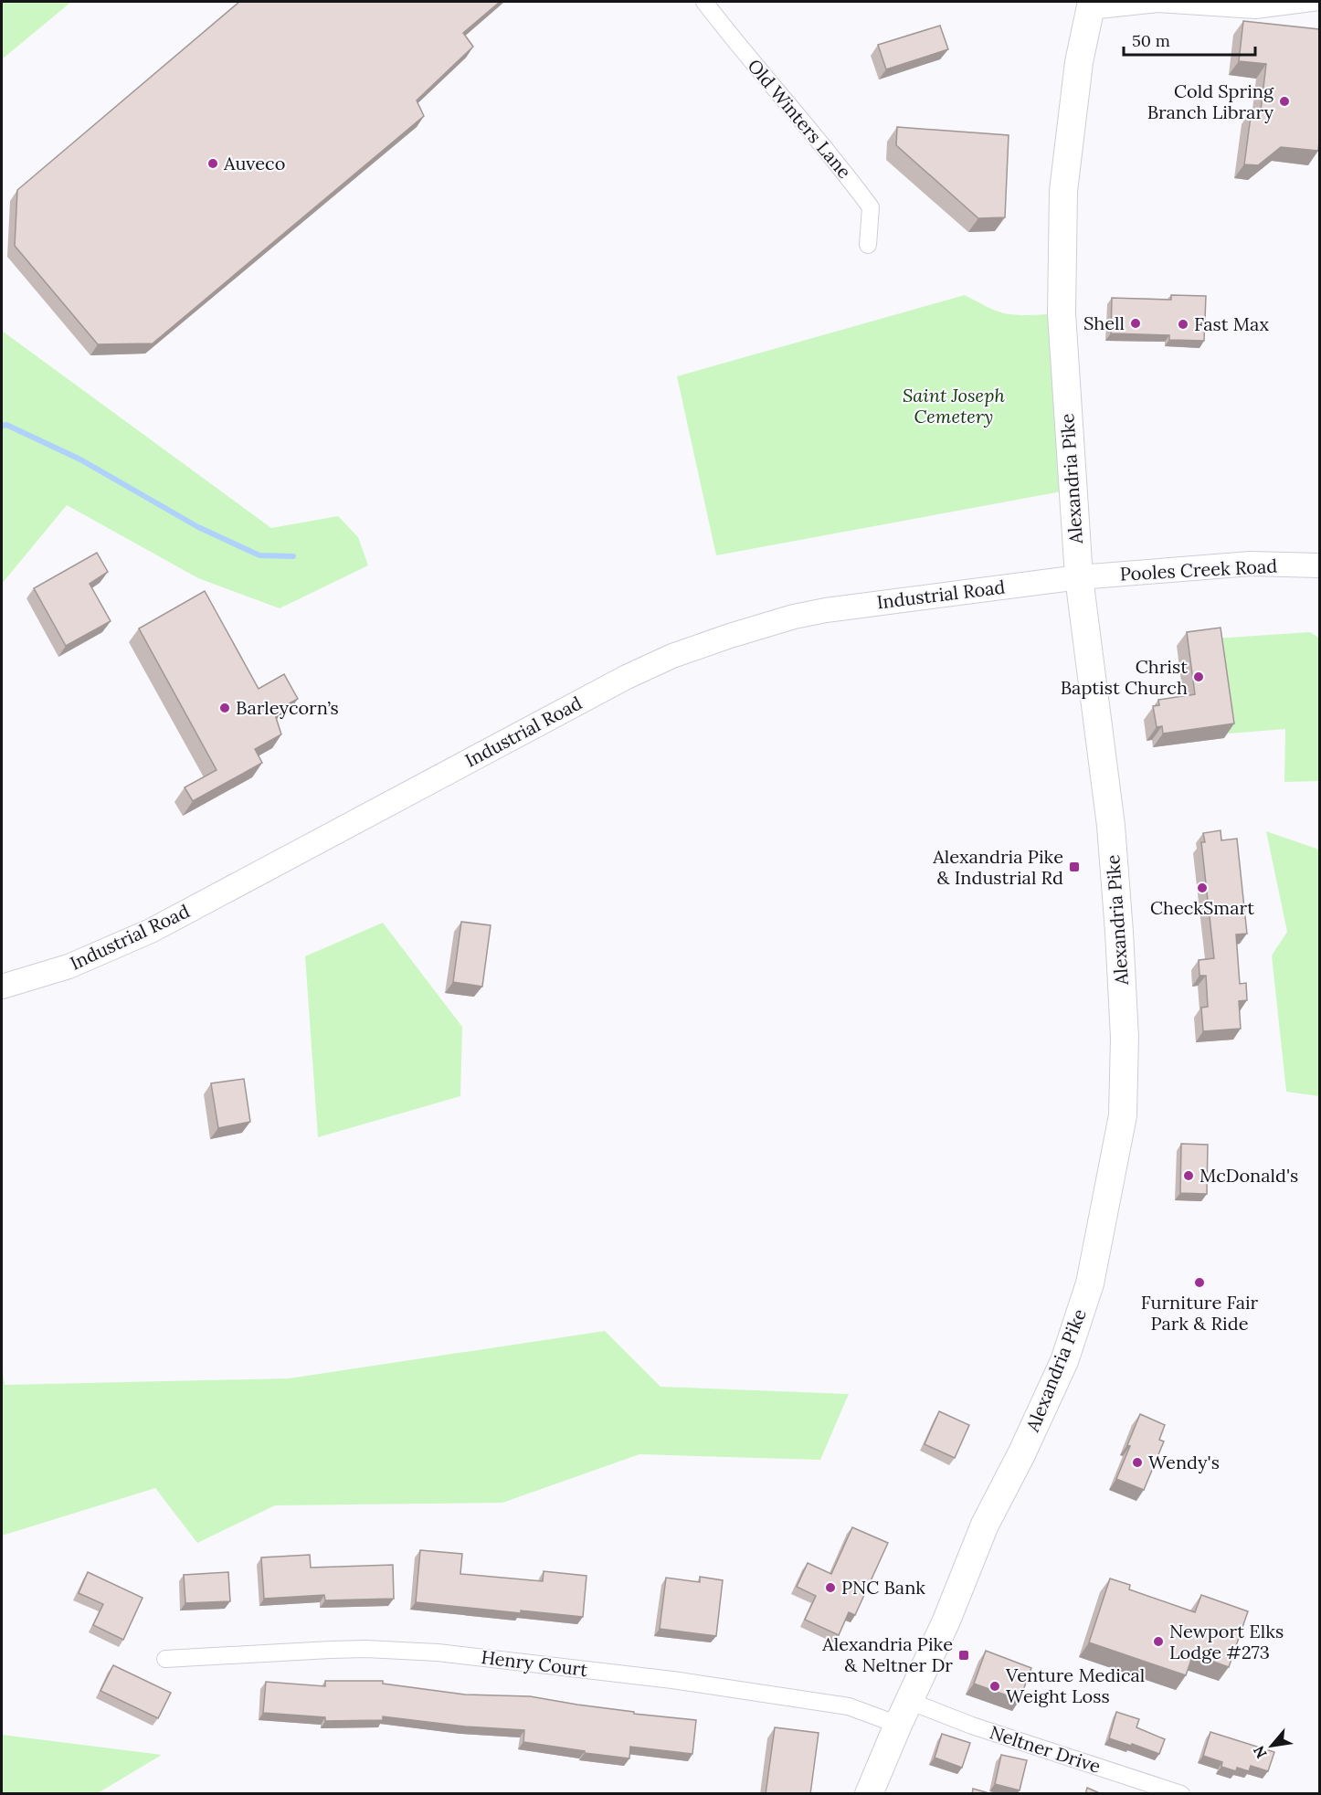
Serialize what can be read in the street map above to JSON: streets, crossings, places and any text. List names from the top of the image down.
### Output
{
  "streets": {
    "highway": ["Alexandria Pike"],
    "main road": ["Pooles Creek Road", "Industrial Road"],
    "street": ["Old Winters Lane", "Henry Court", "Neltner Drive"]
  },
  "crossings": [
    ["Alexandria Pike", "Pooles Creek Road"],
    ["Alexandria Pike", "Industrial Road"],
    ["Alexandria Pike", "Henry Court"],
    ["Alexandria Pike", "Neltner Drive"],
    ["Pooles Creek Road", "Industrial Road"],
    ["Henry Court", "Neltner Drive"]
  ],
  "parks": ["Saint Joseph Cemetery"],
  "places": {
    "other": [
      "Cold Spring Branch Library",
      "Auveco",
      "Shell",
      "Fast Max",
      "Christ Baptist Church",
      "Barleycorn’s",
      "CheckSmart",
      "McDonald's",
      "Furniture Fair Park & Ride",
      "Wendy's",
      "PNC Bank",
      "Newport Elks Lodge #273",
      "Venture Medical Weight Loss"
    ],
    "transit": ["Alexandria Pike & Industrial Rd", "Alexandria Pike & Neltner Dr"]
  },
  "scale_bar": "50 m",
  "north": "bottom left"
}
